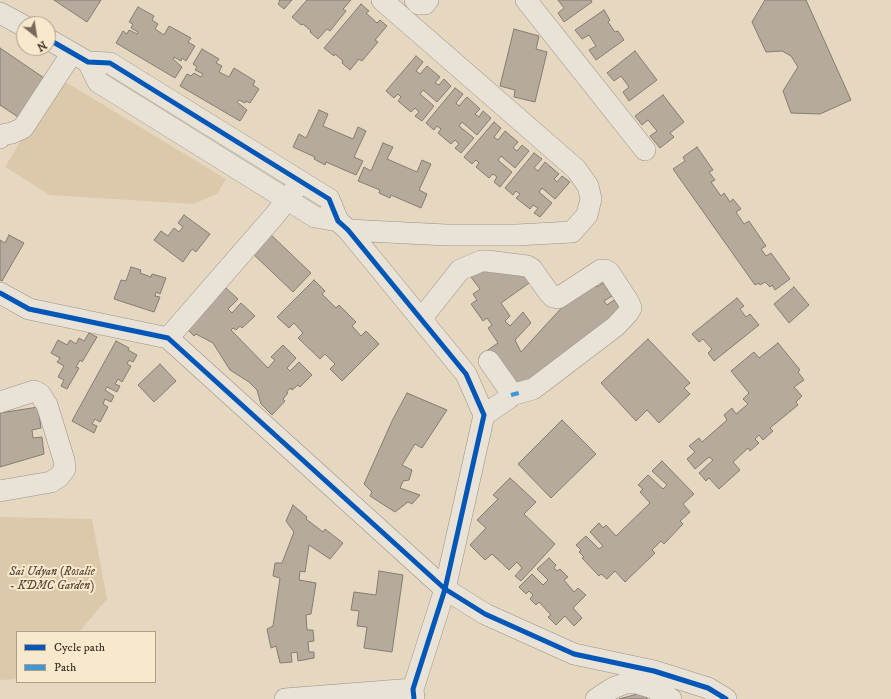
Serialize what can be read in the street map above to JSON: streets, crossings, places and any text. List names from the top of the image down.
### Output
{
  "parks": ["Sai Udyan (Rosalie - KDMC Garden)"],
  "legend": ["Cycle path", "Path"],
  "north": "bottom right"
}
